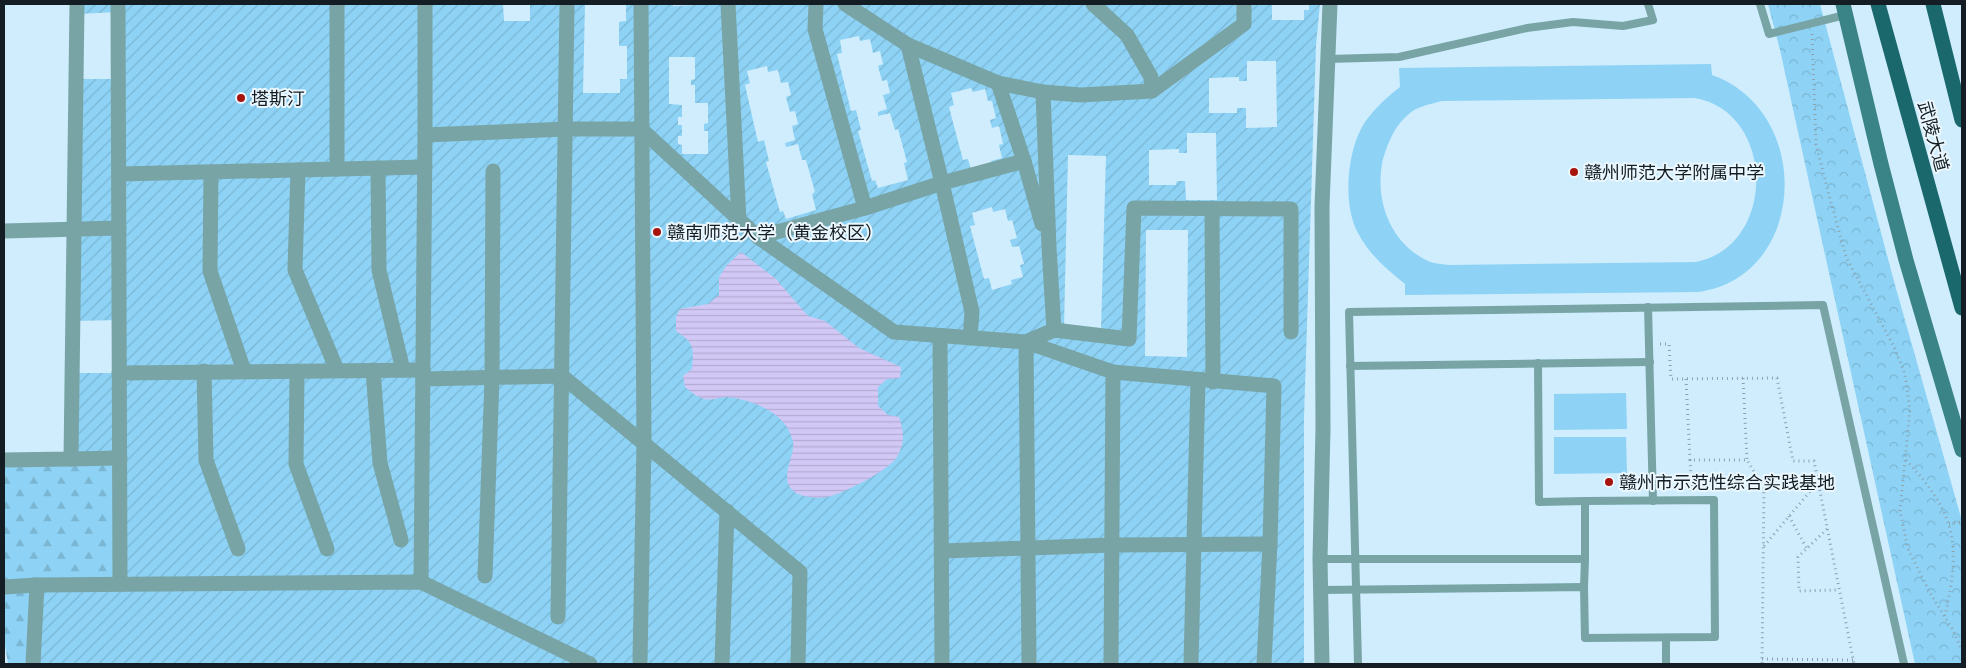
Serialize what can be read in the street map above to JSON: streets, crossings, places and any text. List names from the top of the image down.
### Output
{
  "streets": {
    "main road": ["武陵大道"]
  },
  "places": [
    "塔斯汀",
    "赣州师范大学附属中学",
    "赣南师范大学（黄金校区）",
    "赣州市示范性综合实践基地"
  ]
}
